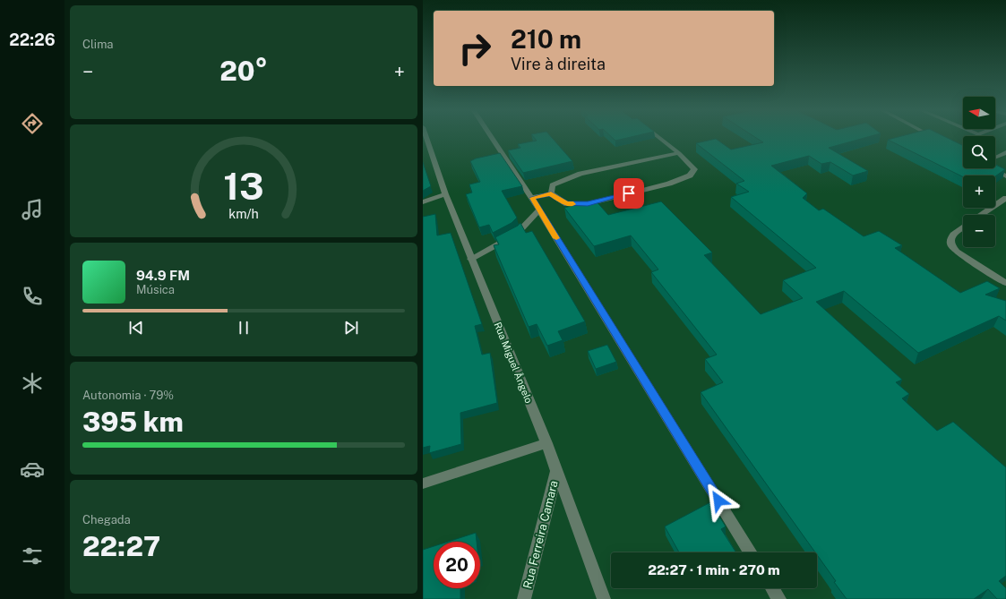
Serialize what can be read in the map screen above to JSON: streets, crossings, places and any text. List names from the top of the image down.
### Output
{
  "streets": {
    "street": ["Rua Miguel Ângelo", "Rua Ferreira Camara"]
  },
  "crossings": [
    ["Rua Miguel Ângelo", "Rua Ferreira Camara"]
  ],
  "north": "left",
  "page": {
    "tabs": "22:26",
    "tile": [
      "Clima",
      ["Autonomia · 79%", "395 km"],
      ["Chegada", "22:27"]
    ],
    "turn": ["210 m", "Vire à direita"],
    "heat": ["−", "20°", "+"],
    "map_buttons": ["+", "−"],
    "song": ["94.9 FM", "Música"],
    "limit": "20",
    "trip": "22:27 · 1 min · 270 m",
    "gauge": ["13", "km/h"]
  }
}
